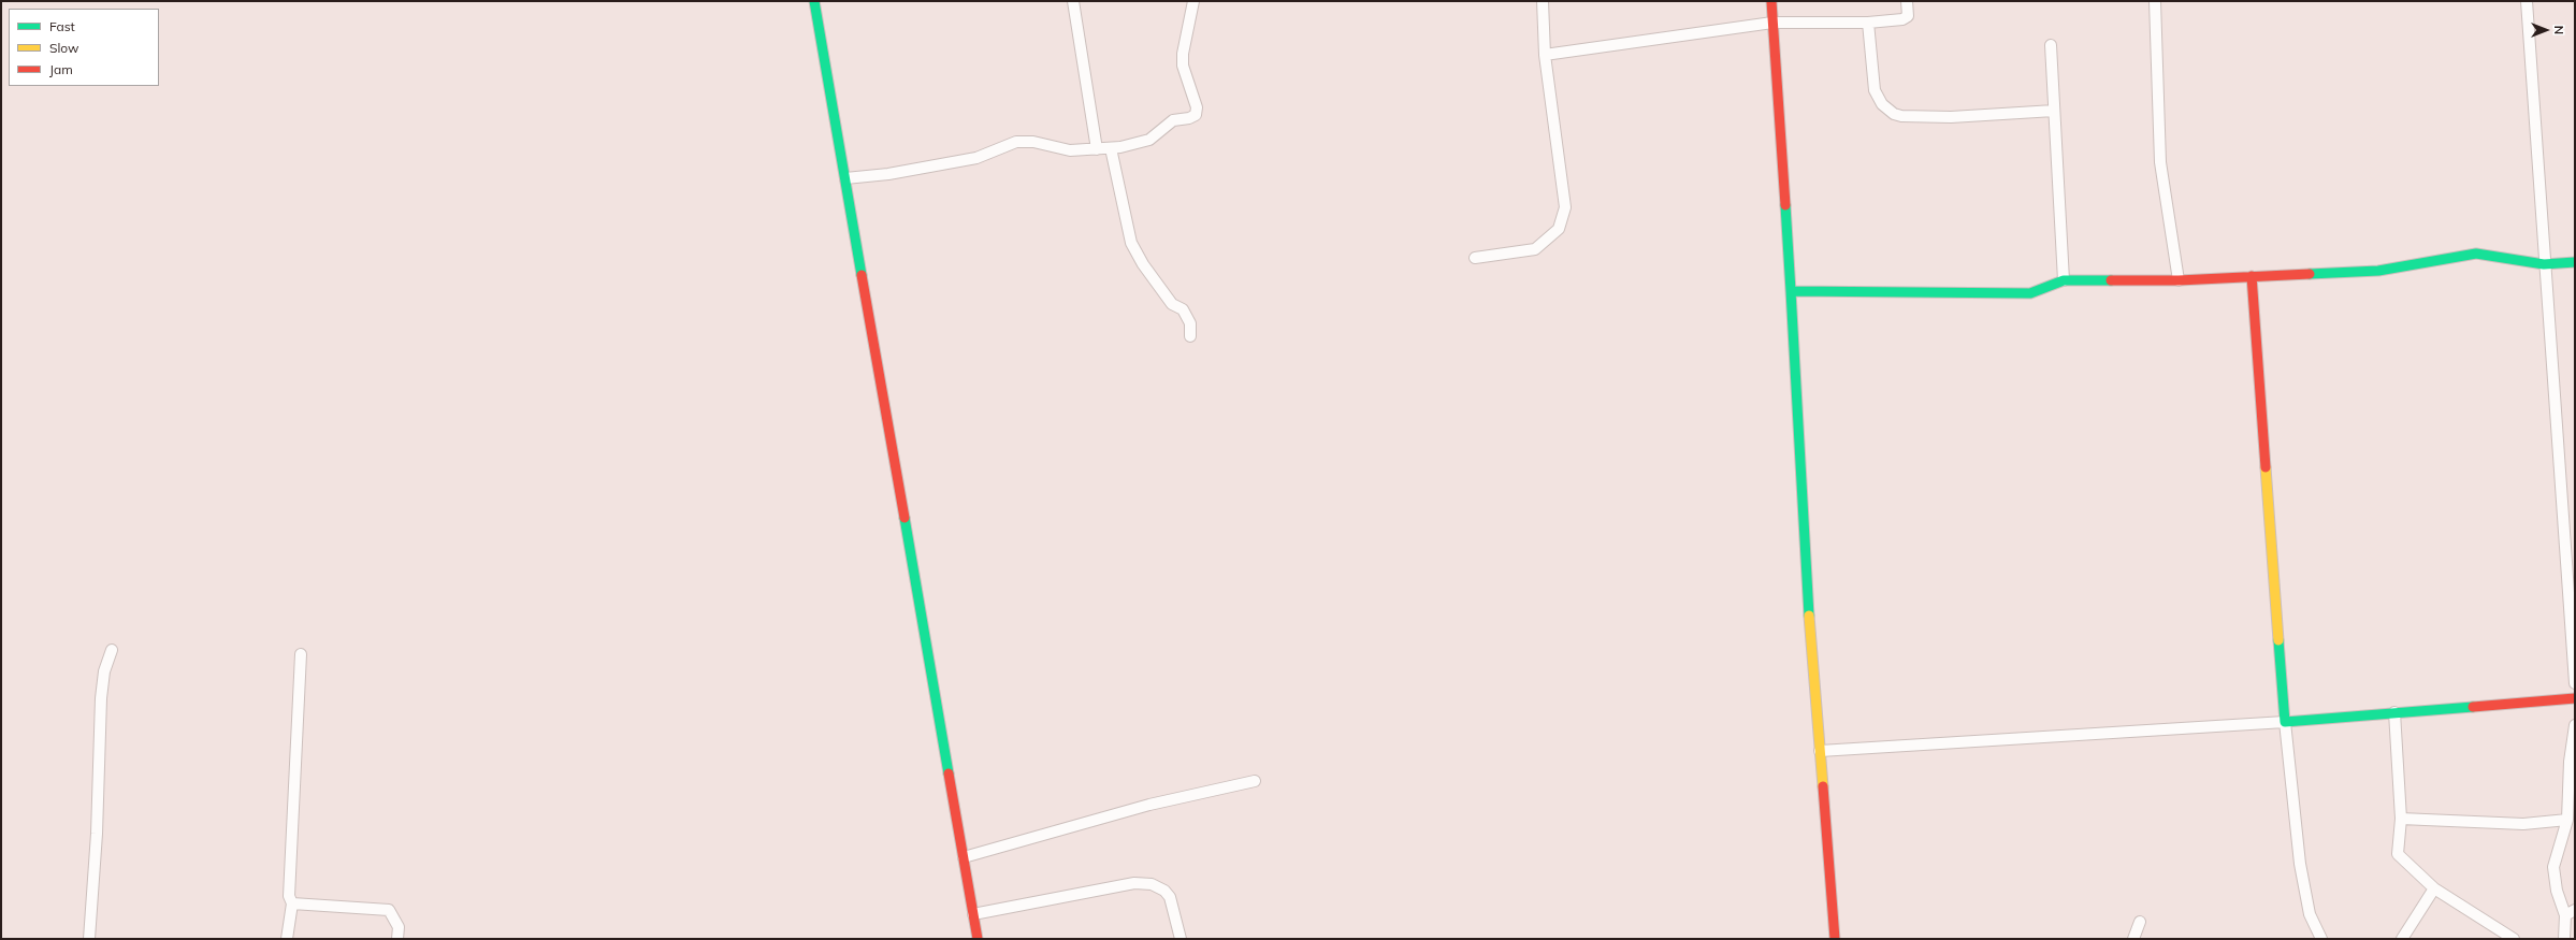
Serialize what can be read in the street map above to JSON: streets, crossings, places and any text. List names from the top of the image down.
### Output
{
  "legend": ["Fast", "Slow", "Jam"],
  "north": "right"
}
